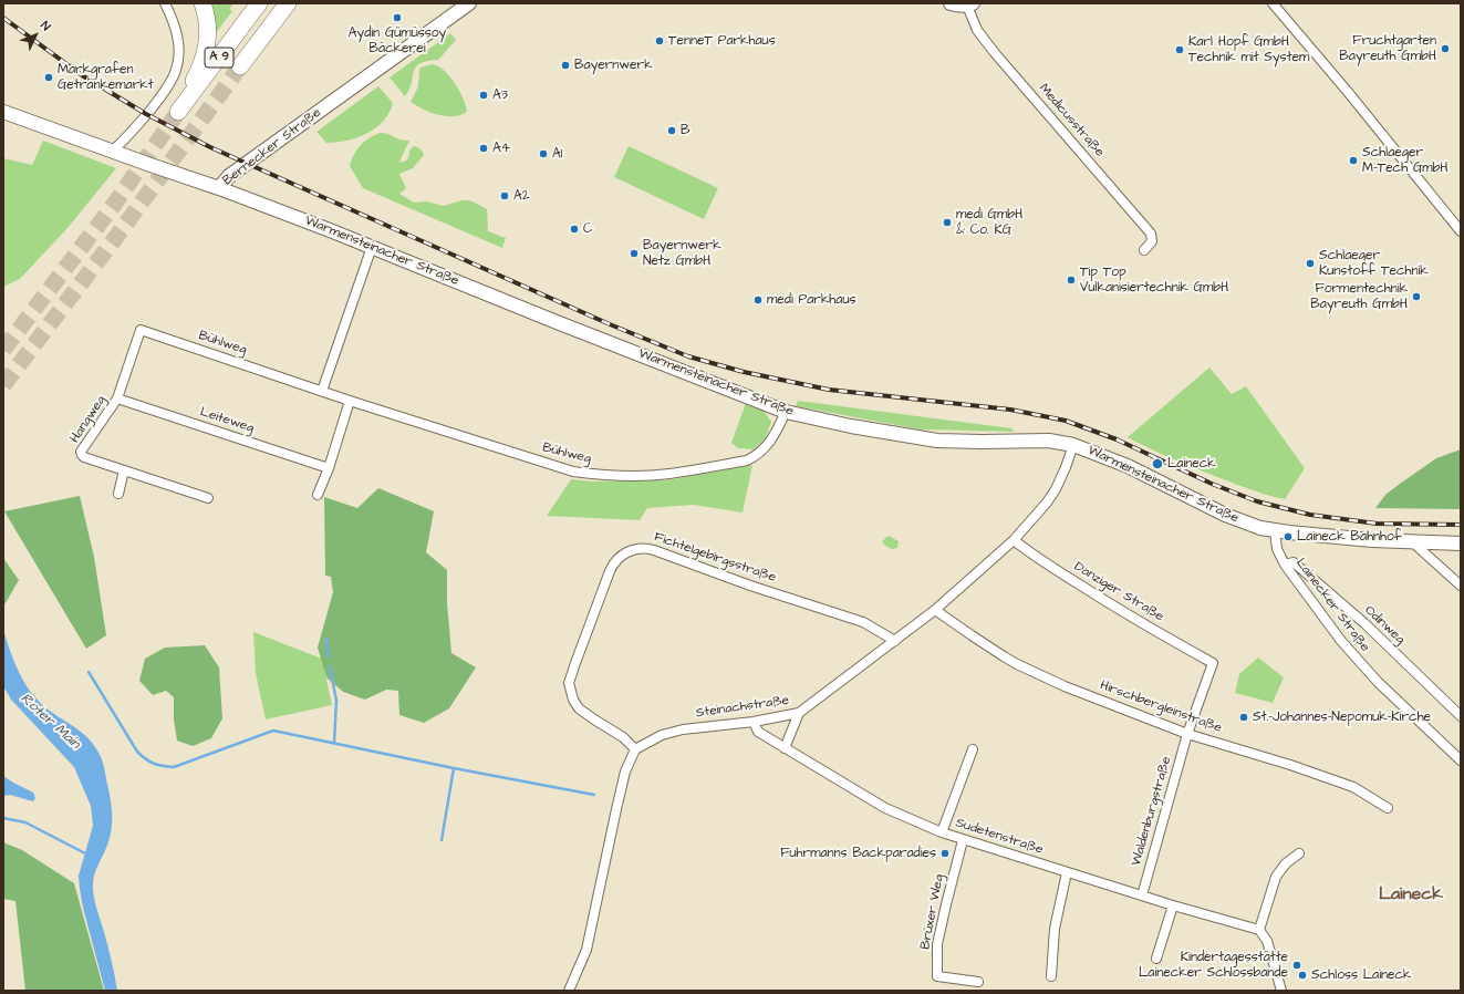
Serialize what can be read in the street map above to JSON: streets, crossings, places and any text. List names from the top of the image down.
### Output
{
  "streets": {
    "highway": ["A 9"],
    "street": [
      "Medicusstraße",
      "Bernecker Straße",
      "Warmensteinacher Straße",
      "Bühlweg",
      "Hangweg",
      "Leiteweg",
      "Fichtelgebirgsstraße",
      "Danziger Straße",
      "Lainecker Straße",
      "Odinweg",
      "Steinachstraße",
      "Hirschbergleinstraße",
      "Waldenburgstraße",
      "Sudetenstraße",
      "Brüxer Weg"
    ]
  },
  "crossings": [
    ["Bernecker Straße", "Warmensteinacher Straße"],
    ["Warmensteinacher Straße", "Bühlweg"],
    ["Warmensteinacher Straße", "Lainecker Straße"],
    ["Warmensteinacher Straße", "Steinachstraße"],
    ["Bühlweg", "Hangweg"],
    ["Hangweg", "Leiteweg"],
    ["Fichtelgebirgsstraße", "Steinachstraße"],
    ["Danziger Straße", "Steinachstraße"],
    ["Danziger Straße", "Waldenburgstraße"],
    ["Lainecker Straße", "Odinweg"],
    ["Steinachstraße", "Hirschbergleinstraße"],
    ["Steinachstraße", "Sudetenstraße"],
    ["Hirschbergleinstraße", "Waldenburgstraße"],
    ["Waldenburgstraße", "Sudetenstraße"],
    ["Sudetenstraße", "Brüxer Weg"]
  ],
  "districts": ["Laineck"],
  "water": ["Roter Main"],
  "places": [
    "Aydin Gümüssoy Bäckerei",
    "TenneT Parkhaus",
    "Fruchtgarten Bayreuth GmbH",
    "Karl Hopf GmbH Technik mit System",
    "Bayernwerk",
    "Markgrafen Getränkemarkt",
    "A3",
    "B",
    "A4",
    "A1",
    "Schlaeger M-Tech GmbH",
    "A2",
    "medi GmbH & Co. KG",
    "C",
    "Bayernwerk Netz GmbH",
    "Schlaeger Kunstoff Technik",
    "Tip Top Vulkanisiertechnik GmbH",
    "Formentechnik Bayreuth GmbH",
    "medi Parkhaus",
    "Laineck",
    "Laineck Bahnhof",
    "St.-Johannes-Nepomuk-Kirche",
    "Fuhrmanns Backparadies",
    "Kindertagesstätte Lainecker Schlossbande",
    "Schloss Laineck"
  ],
  "north": "top right"
}
